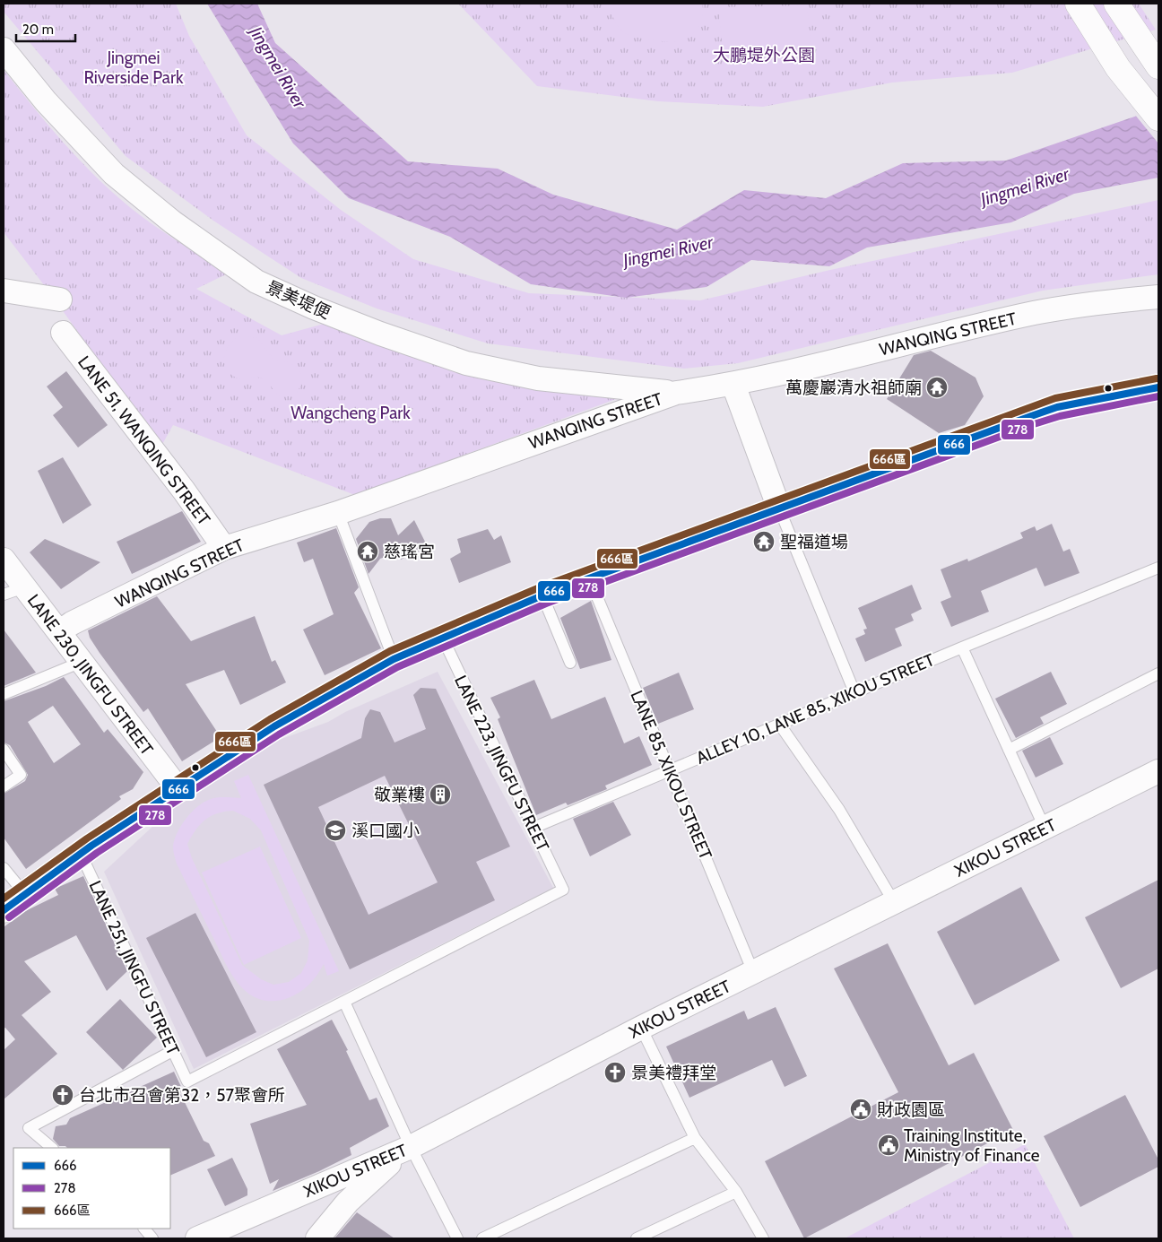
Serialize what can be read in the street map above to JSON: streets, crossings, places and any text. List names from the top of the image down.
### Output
{
  "streets": {
    "street": [
      "景美堤便",
      "WANQING STREET",
      "LANE 51, WANQING STREET",
      "LANE 230, JINGFU STREET",
      "XIKOU STREET"
    ],
    "lane": [
      "ALLEY 10, LANE 85, XIKOU STREET",
      "LANE 223, JINGFU STREET",
      "LANE 85, XIKOU STREET",
      "LANE 251, JINGFU STREET"
    ]
  },
  "crossings": [
    ["景美堤便", "WANQING STREET"],
    ["WANQING STREET", "LANE 51, WANQING STREET"],
    ["WANQING STREET", "LANE 230, JINGFU STREET"],
    ["ALLEY 10, LANE 85, XIKOU STREET", "LANE 223, JINGFU STREET"],
    ["ALLEY 10, LANE 85, XIKOU STREET", "LANE 85, XIKOU STREET"],
    ["LANE 223, JINGFU STREET", "LANE 251, JINGFU STREET"],
    ["LANE 85, XIKOU STREET", "XIKOU STREET"]
  ],
  "water": ["Jingmei River"],
  "parks": ["大鵬堤外公園", "Jingmei Riverside Park", "Wangcheng Park"],
  "places": {
    "temple": ["萬慶巖清水祖師廟", "聖福道場", "慈瑤宮"],
    "building": ["敬業樓"],
    "school or university": ["溪口國小"],
    "church": ["景美禮拜堂", "台北市召會第32，57聚會所"],
    "public building": ["財政園區", "Training Institute, Ministry of Finance"]
  },
  "lines": ["transit line 666區", "transit line 666", "transit line 278"],
  "legend": ["666", "278", "666區"],
  "scale_bar": "20 m"
}
